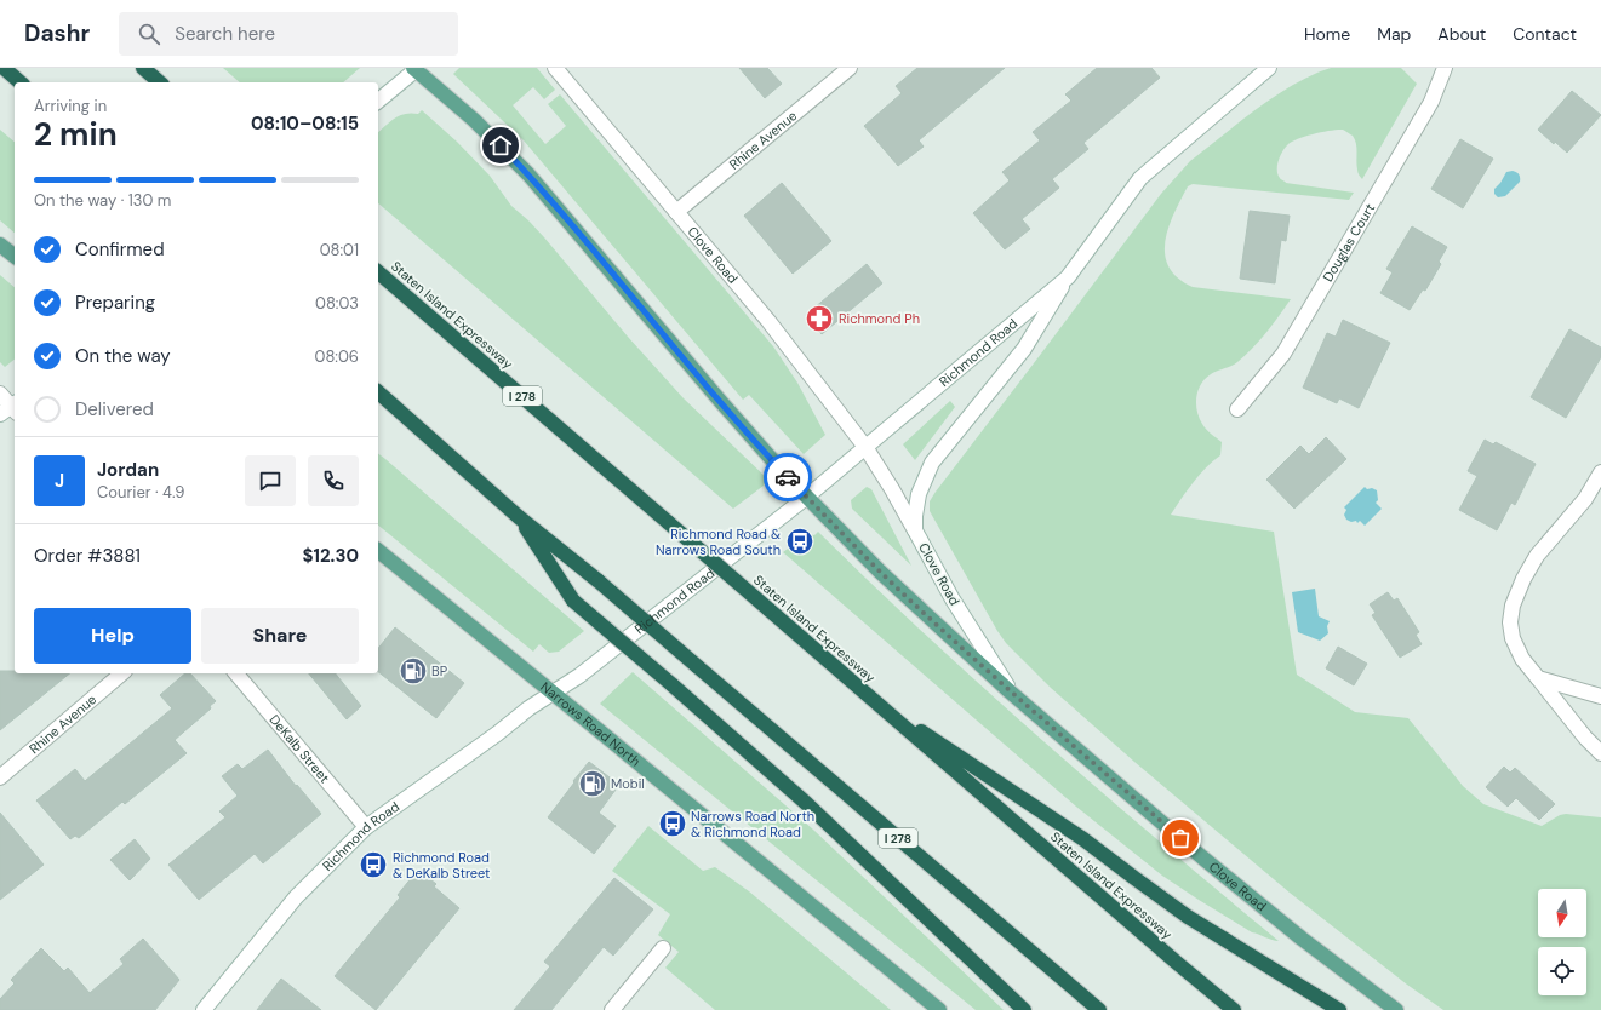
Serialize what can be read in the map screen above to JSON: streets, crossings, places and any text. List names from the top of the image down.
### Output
{
  "streets": {
    "highway": ["Staten Island Expressway", "I 278"],
    "main road": ["Clove Road", "Narrows Road North"],
    "street": [
      "Rhine Avenue",
      "Douglas Court",
      "Richmond Road",
      "DeKalb Street"
    ]
  },
  "crossings": [
    ["Rhine Avenue", "Clove Road"],
    ["Clove Road", "Richmond Road"],
    ["Richmond Road", "Narrows Road North"],
    ["Richmond Road", "DeKalb Street"]
  ],
  "places": {
    "pharmacy": ["Richmond Ph"],
    "bus stop": ["Richmond Road & Narrows Road South", "Narrows Road North & Richmond Road", "Richmond Road & DeKalb Street"],
    "fuel station": ["BP", "Mobil"]
  },
  "north": "bottom",
  "page": {
    "header": "Dashr",
    "search": "Search here",
    "nav": [
      "Home",
      "Map",
      "About",
      "Contact"
    ],
    "heading": ["2 min", "Arriving in", "08:10–08:15"],
    "panel": [
      "Jordan",
      "Courier · 4.9",
      "Order #3881",
      "$12.30"
    ],
    "bar": "On the way · 130 m",
    "list": [
      ["Confirmed", "08:01"],
      ["Preparing", "08:03"],
      ["On the way", "08:06"],
      "Delivered"
    ],
    "round": "J",
    "buttons": ["Help", "Share"]
  }
}
